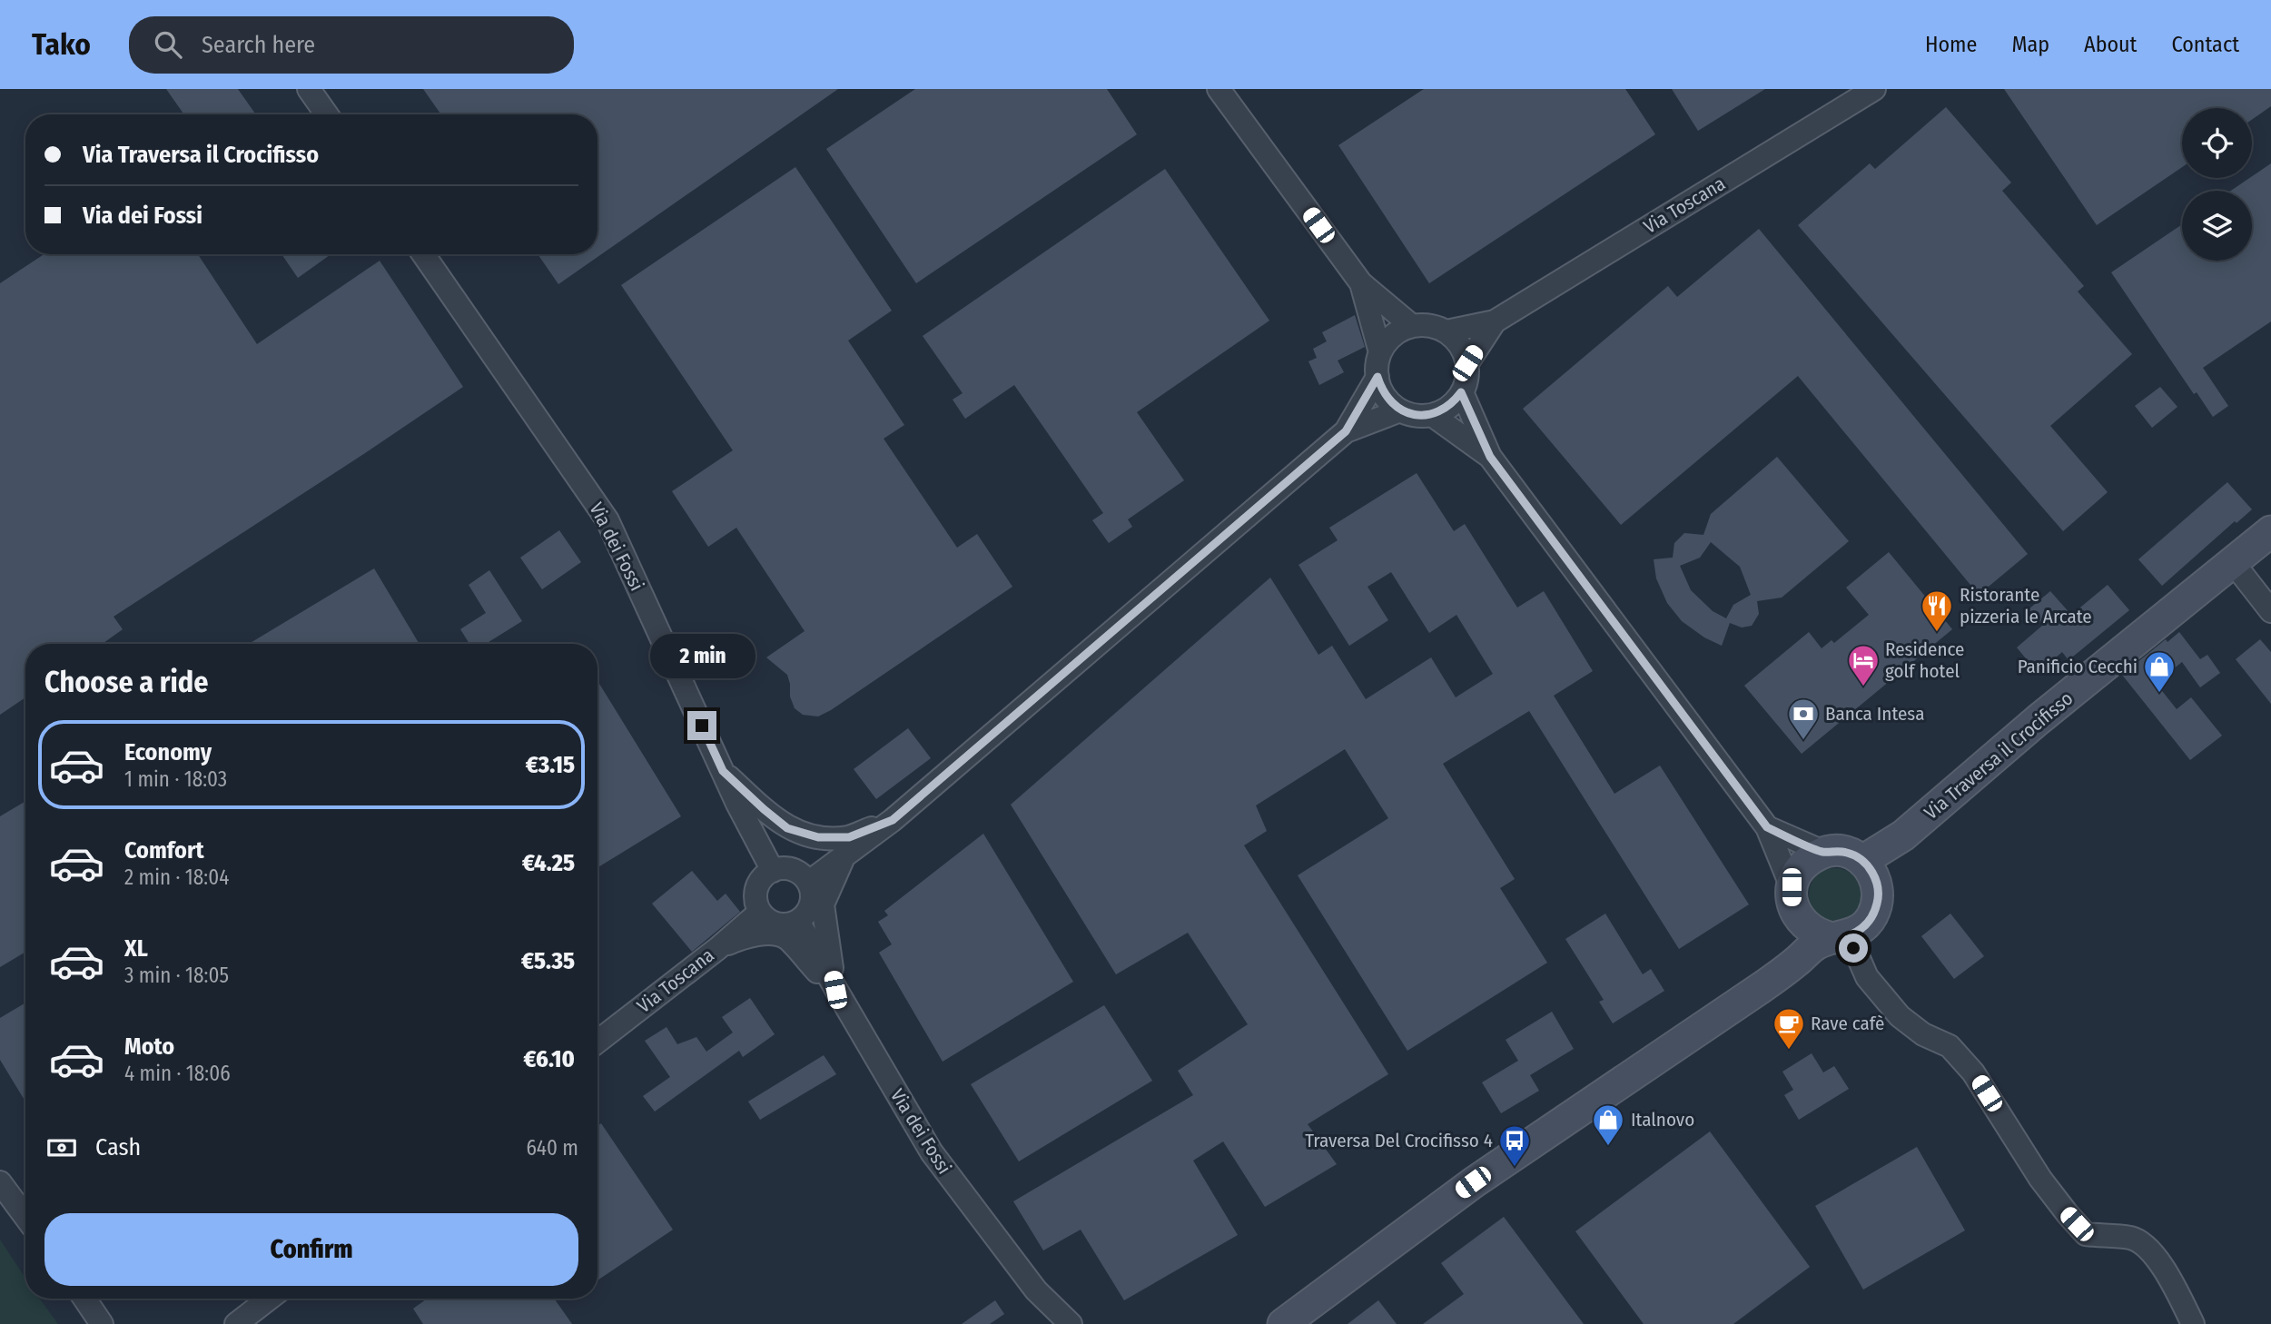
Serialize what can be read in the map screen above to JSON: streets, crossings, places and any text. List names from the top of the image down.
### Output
{
  "streets": {
    "street": ["Via Toscana", "Via dei Fossi", "Via Traversa il Crocifisso"]
  },
  "crossings": [
    ["Via Toscana", "Via dei Fossi"]
  ],
  "places": {
    "restaurant": ["Ristorante pizzeria le Arcate"],
    "hotel": ["Residence golf hotel"],
    "shop": ["Panificio Cecchi", "Italnovo"],
    "bank": ["Banca Intesa"],
    "cafe": ["Rave cafè"],
    "bus stop": ["Traversa Del Crocifisso 4"]
  },
  "page": {
    "header": "Tako",
    "search": "Search here",
    "nav": [
      "Home",
      "Map",
      "About",
      "Contact"
    ],
    "banner": ["Via Traversa il Crocifisso", "Via dei Fossi"],
    "bubble": "2 min",
    "heading": "Choose a ride",
    "list": [
      {
        "name": "Economy",
        "note": "1 min · 18:03",
        "value": "€3.15"
      },
      {
        "name": "Comfort",
        "note": "2 min · 18:04",
        "value": "€4.25"
      },
      {
        "name": "XL",
        "note": "3 min · 18:05",
        "value": "€5.35"
      },
      {
        "name": "Moto",
        "note": "4 min · 18:06",
        "value": "€6.10"
      }
    ],
    "pay": ["Cash", "640 m"],
    "buttons": "Confirm"
  }
}
